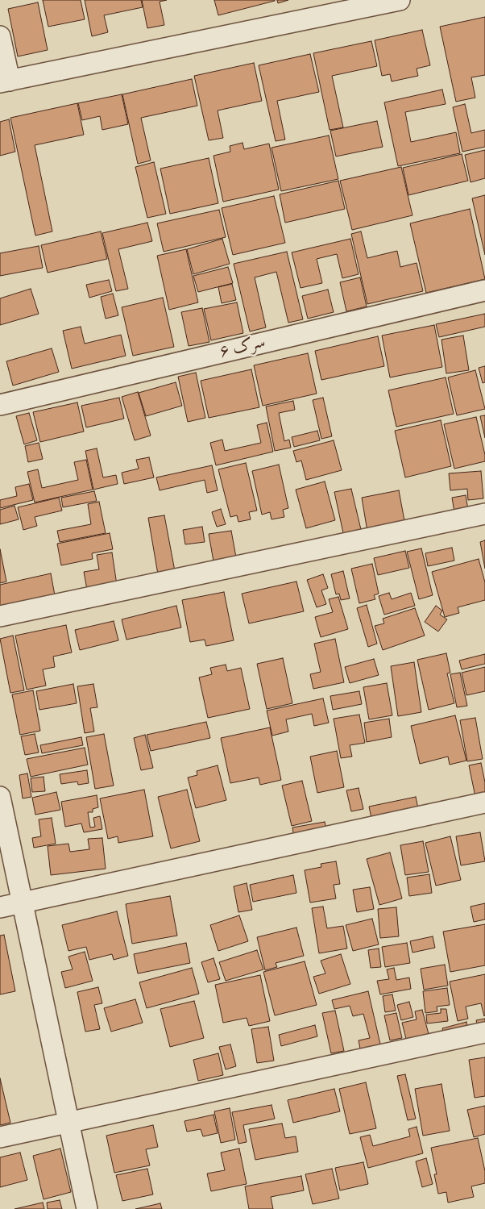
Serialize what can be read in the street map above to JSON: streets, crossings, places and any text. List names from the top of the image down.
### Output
{
  "streets": {
    "street": ["سرک ۶"]
  }
}
